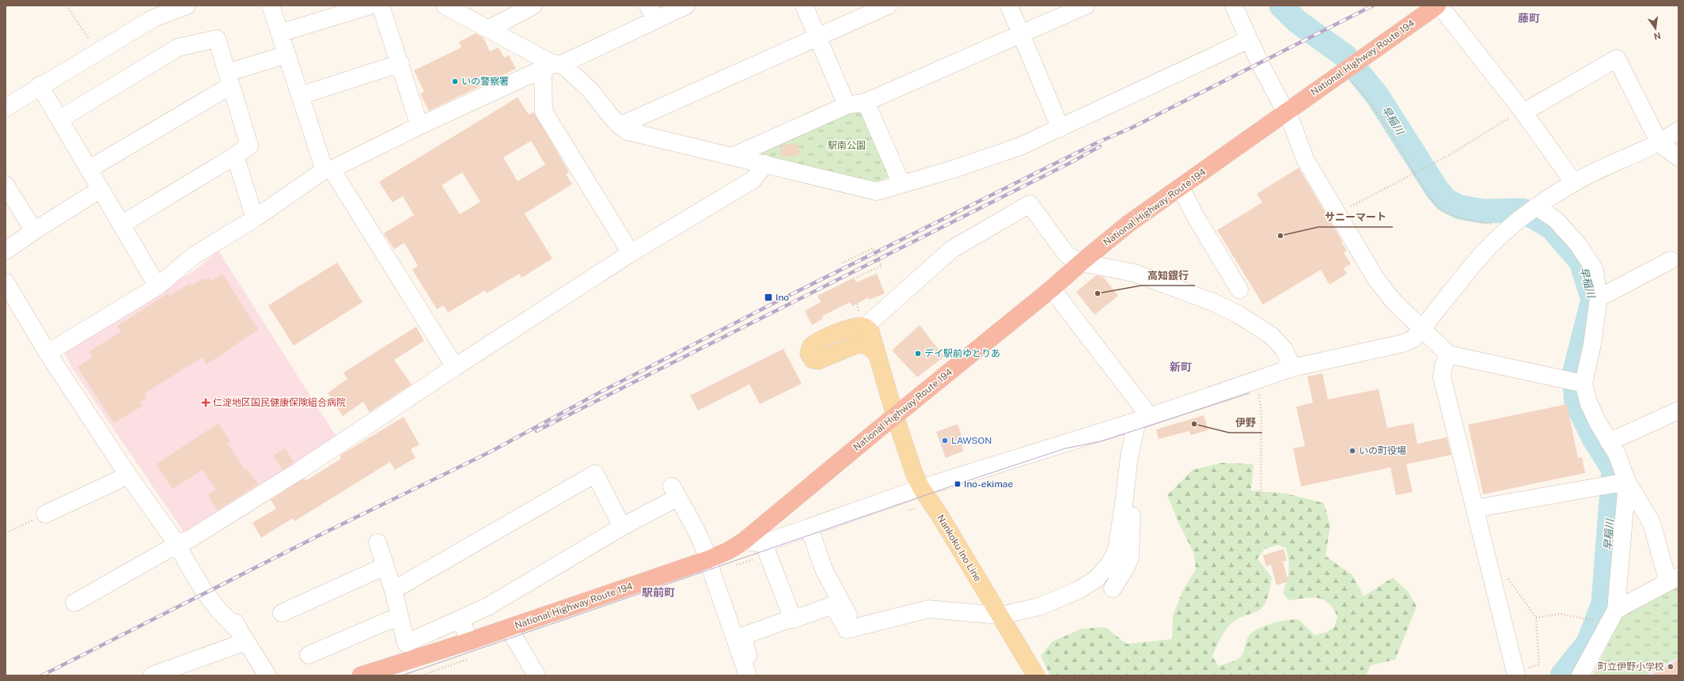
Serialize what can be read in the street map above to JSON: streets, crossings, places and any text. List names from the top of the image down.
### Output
{
  "streets": {
    "highway": ["National Highway Route 194"],
    "main road": ["Nankoku Ino Line"]
  },
  "crossings": [
    ["National Highway Route 194", "Nankoku Ino Line"]
  ],
  "districts": ["藤町", "新町", "駅前町"],
  "water": ["早稲川"],
  "parks": ["駅南公園"],
  "places": {
    "other": [
      "いの警察署",
      "サニーマート",
      "高知銀行",
      "デイ駅前ゆとりあ",
      "伊野",
      "LAWSON",
      "いの町役場",
      "町立伊野小学校"
    ],
    "transit": ["Ino", "Ino-ekimae"],
    "health": ["仁淀地区国民健康保険組合病院"]
  },
  "north": "bottom"
}
